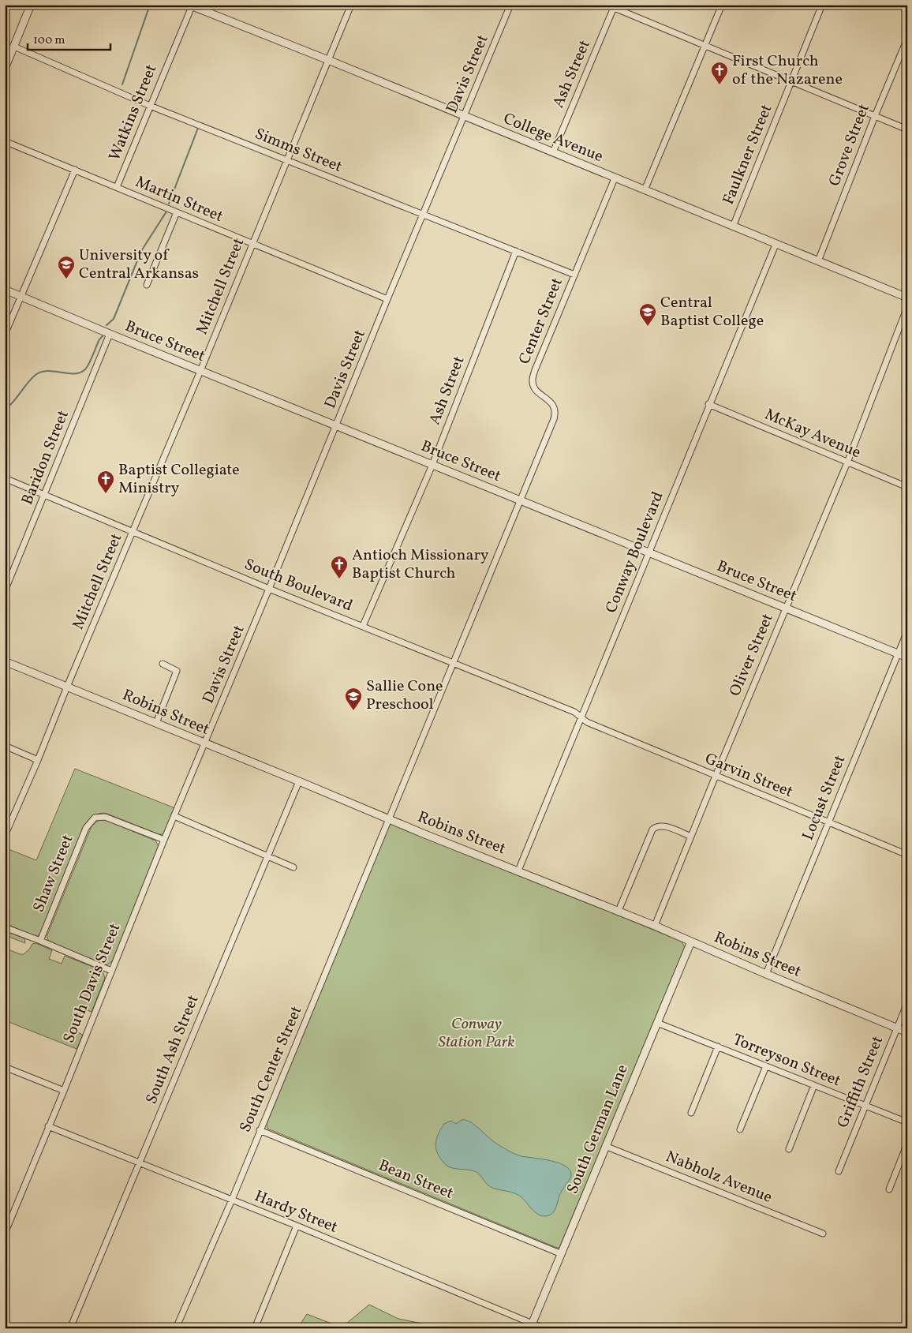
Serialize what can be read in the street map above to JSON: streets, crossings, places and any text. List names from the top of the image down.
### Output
{
  "streets": {
    "street": [
      "Davis Street",
      "Ash Street",
      "Watkins Street",
      "College Avenue",
      "Grove Street",
      "Simms Street",
      "Faulkner Street",
      "Martin Street",
      "Mitchell Street",
      "Center Street",
      "Bruce Street",
      "McKay Avenue",
      "Baridon Street",
      "Conway Boulevard",
      "South Boulevard",
      "Oliver Street",
      "Robins Street",
      "Garvin Street",
      "Locust Street",
      "Shaw Street",
      "South Davis Street",
      "South Ash Street",
      "Torreyson Street",
      "South Center Street",
      "Griffith Street",
      "South German Lane",
      "Nabholz Avenue",
      "Bean Street",
      "Hardy Street"
    ]
  },
  "crossings": [
    ["Davis Street", "College Avenue"],
    ["Davis Street", "Simms Street"],
    ["Davis Street", "Martin Street"],
    ["Davis Street", "Bruce Street"],
    ["Davis Street", "South Boulevard"],
    ["Davis Street", "Robins Street"],
    ["Davis Street", "South Davis Street"],
    ["Ash Street", "College Avenue"],
    ["Ash Street", "Simms Street"],
    ["Ash Street", "Bruce Street"],
    ["Ash Street", "South Boulevard"],
    ["Watkins Street", "College Avenue"],
    ["Watkins Street", "Simms Street"],
    ["Watkins Street", "Martin Street"],
    ["College Avenue", "Grove Street"],
    ["College Avenue", "Faulkner Street"],
    ["College Avenue", "Mitchell Street"],
    ["College Avenue", "Center Street"],
    ["College Avenue", "Conway Boulevard"],
    ["Simms Street", "Mitchell Street"],
    ["Simms Street", "Center Street"],
    ["Martin Street", "Mitchell Street"],
    ["Mitchell Street", "Bruce Street"],
    ["Mitchell Street", "South Boulevard"],
    ["Mitchell Street", "Robins Street"],
    ["Center Street", "Bruce Street"],
    ["Center Street", "South Boulevard"],
    ["Center Street", "Robins Street"],
    ["Center Street", "South Center Street"],
    ["Bruce Street", "Baridon Street"],
    ["Bruce Street", "Conway Boulevard"],
    ["Bruce Street", "Oliver Street"],
    ["Bruce Street", "Locust Street"],
    ["McKay Avenue", "Conway Boulevard"],
    ["McKay Avenue", "Oliver Street"],
    ["Baridon Street", "South Boulevard"],
    ["Conway Boulevard", "South Boulevard"],
    ["Conway Boulevard", "Robins Street"],
    ["Conway Boulevard", "Garvin Street"],
    ["South Boulevard", "Garvin Street"],
    ["Oliver Street", "Robins Street"],
    ["Oliver Street", "Garvin Street"],
    ["Robins Street", "Locust Street"],
    ["Robins Street", "South Davis Street"],
    ["Robins Street", "South Ash Street"],
    ["Robins Street", "South Center Street"],
    ["Robins Street", "Griffith Street"],
    ["Robins Street", "South German Lane"],
    ["Garvin Street", "Locust Street"],
    ["Shaw Street", "South Davis Street"],
    ["South Davis Street", "Hardy Street"],
    ["South Ash Street", "Hardy Street"],
    ["Torreyson Street", "Griffith Street"],
    ["Torreyson Street", "South German Lane"],
    ["South Center Street", "Bean Street"],
    ["South Center Street", "Hardy Street"],
    ["South German Lane", "Nabholz Avenue"],
    ["South German Lane", "Bean Street"],
    ["South German Lane", "Hardy Street"]
  ],
  "parks": ["Conway Station Park"],
  "places": {
    "church": ["First Church of the Nazarene", "Baptist Collegiate Ministry", "Antioch Missionary Baptist Church"],
    "school or university": ["University of Central Arkansas", "Central Baptist College", "Sallie Cone Preschool"]
  },
  "scale_bar": "100 m"
}
